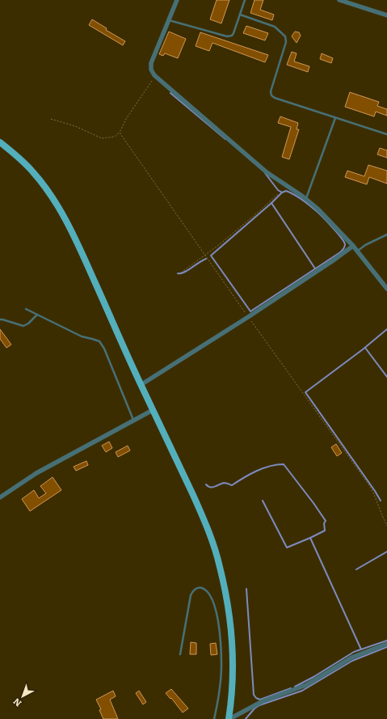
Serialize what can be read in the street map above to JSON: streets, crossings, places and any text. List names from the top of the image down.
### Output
{
  "north": "bottom left"
}
